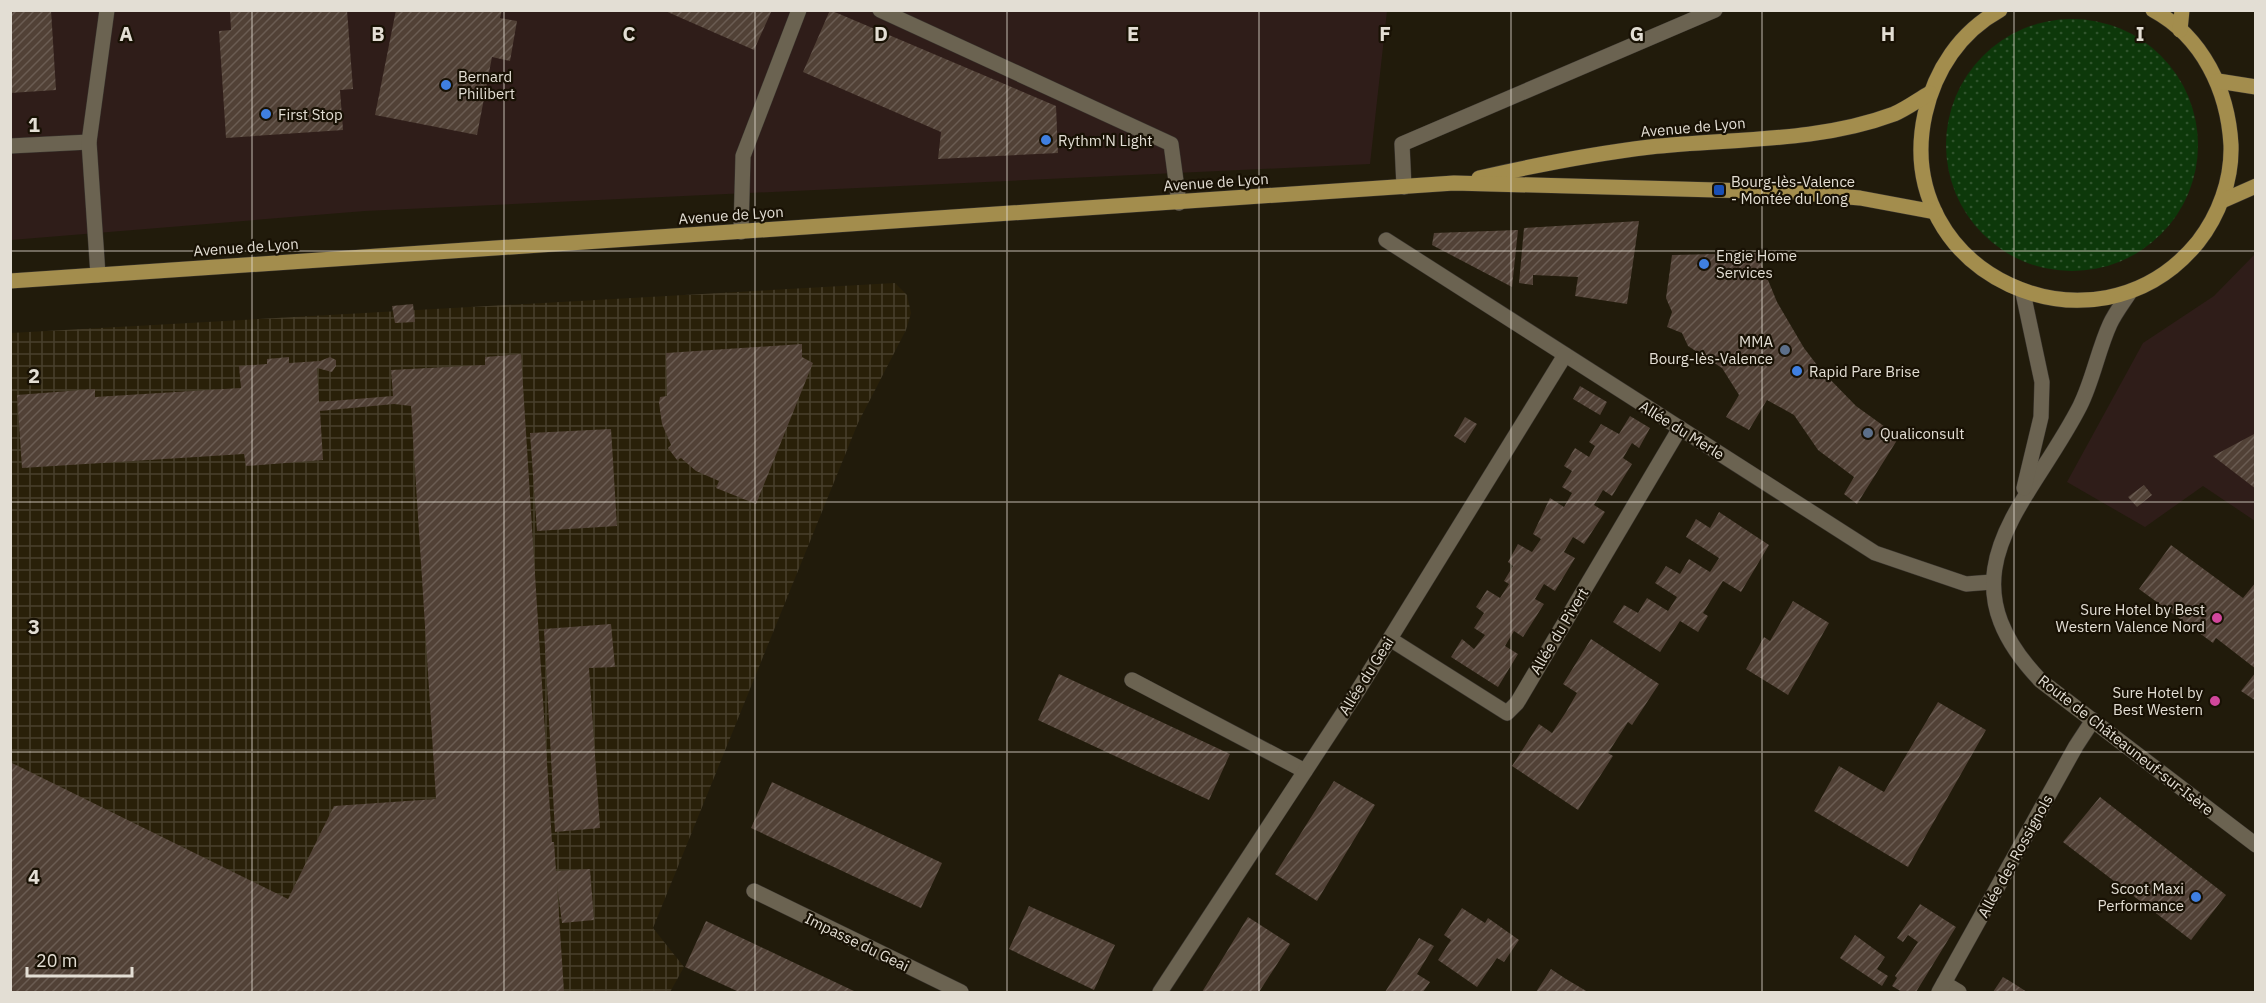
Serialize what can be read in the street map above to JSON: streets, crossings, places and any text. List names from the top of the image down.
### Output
{
  "streets": {
    "main road": ["Avenue de Lyon"],
    "street": [
      "Allée du Merle",
      "Allée du Pivert",
      "Allée du Geai",
      "Route de Châteauneuf-sur-Isère",
      "Allée des Rossignols",
      "Impasse du Geai"
    ]
  },
  "crossings": [
    ["Allée du Merle", "Allée du Pivert"],
    ["Allée du Merle", "Allée du Geai"],
    ["Allée du Merle", "Route de Châteauneuf-sur-Isère"],
    ["Allée du Pivert", "Allée du Geai"],
    ["Route de Châteauneuf-sur-Isère", "Allée des Rossignols"]
  ],
  "places": {
    "other": [
      "Bernard Philibert",
      "First Stop",
      "Rythm'N Light",
      "Engie Home Services",
      "MMA Bourg-lès-Valence",
      "Rapid Pare Brise",
      "Qualiconsult",
      "Sure Hotel by Best Western Valence Nord",
      "Sure Hotel by Best Western",
      "Scoot Maxi Performance"
    ],
    "transit": ["Bourg-lès-Valence - Montée du Long"]
  },
  "scale_bar": "20 m",
  "grid": {
    "columns": [
      "A",
      "B",
      "C",
      "D",
      "E",
      "F",
      "G",
      "H",
      "I"
    ],
    "rows": [
      "1",
      "2",
      "3",
      "4"
    ]
  }
}
